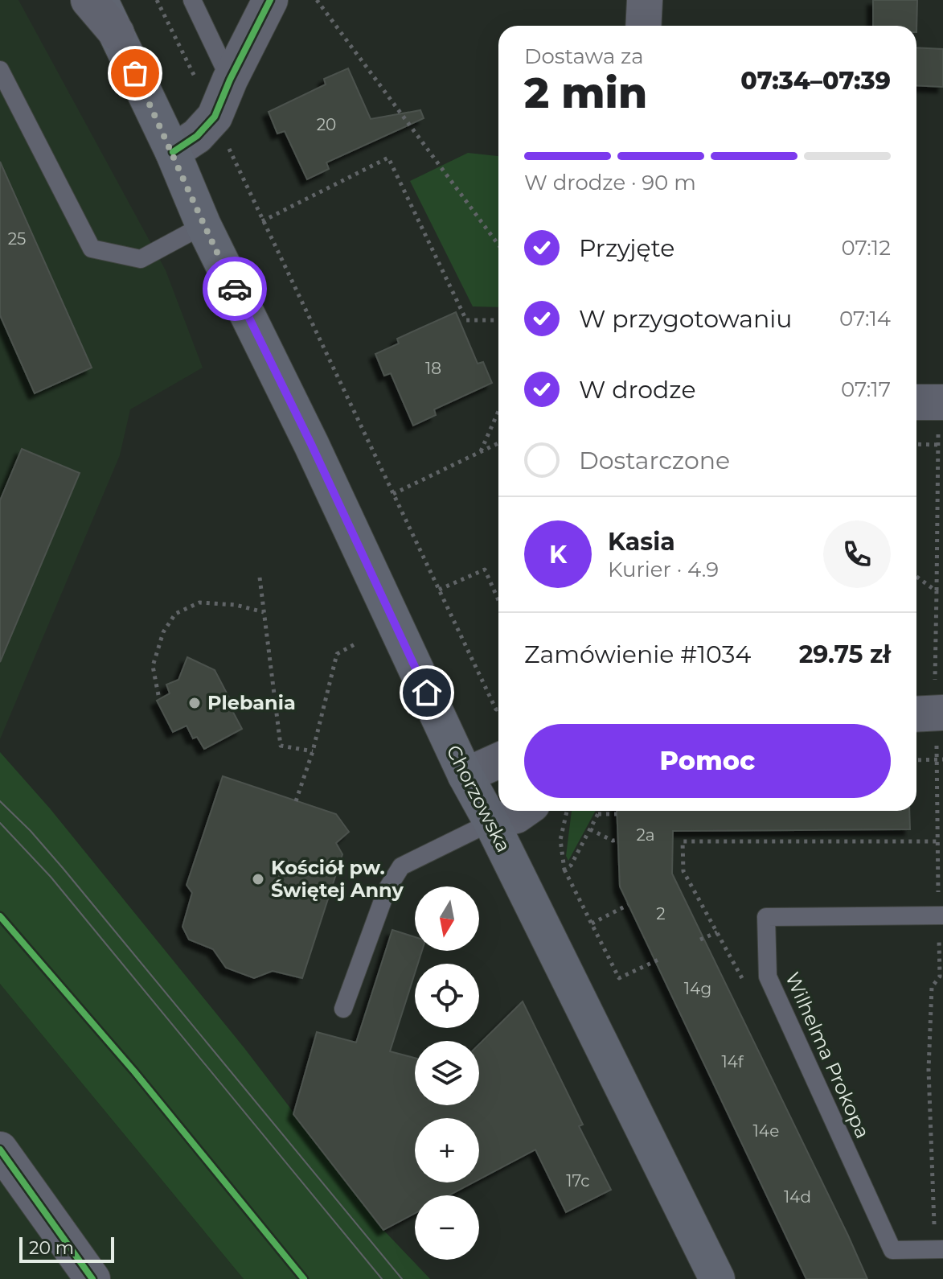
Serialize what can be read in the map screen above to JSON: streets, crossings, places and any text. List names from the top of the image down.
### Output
{
  "streets": {
    "main road": ["Chorzowska"],
    "lane": ["Wilhelma Prokopa"]
  },
  "places": ["Plebania", "Kościół pw. Świętej Anny"],
  "house_numbers": [
    "20",
    "25",
    "18",
    "2a",
    "2",
    "14g",
    "14f",
    "14e",
    "17c",
    "14d"
  ],
  "scale_bar": "20 m",
  "north": "bottom",
  "page": {
    "heading": ["2 min", "Dostawa za", "07:34–07:39"],
    "panel": [
      "Kasia",
      "Kurier · 4.9",
      "Zamówienie #1034",
      "29.75 zł"
    ],
    "bar": "W drodze · 90 m",
    "list": [
      ["Przyjęte", "07:12"],
      ["W przygotowaniu", "07:14"],
      ["W drodze", "07:17"],
      "Dostarczone"
    ],
    "round": "K",
    "buttons": "Pomoc",
    "map_buttons": ["+", "−"],
    "scale": "20 m"
  }
}
